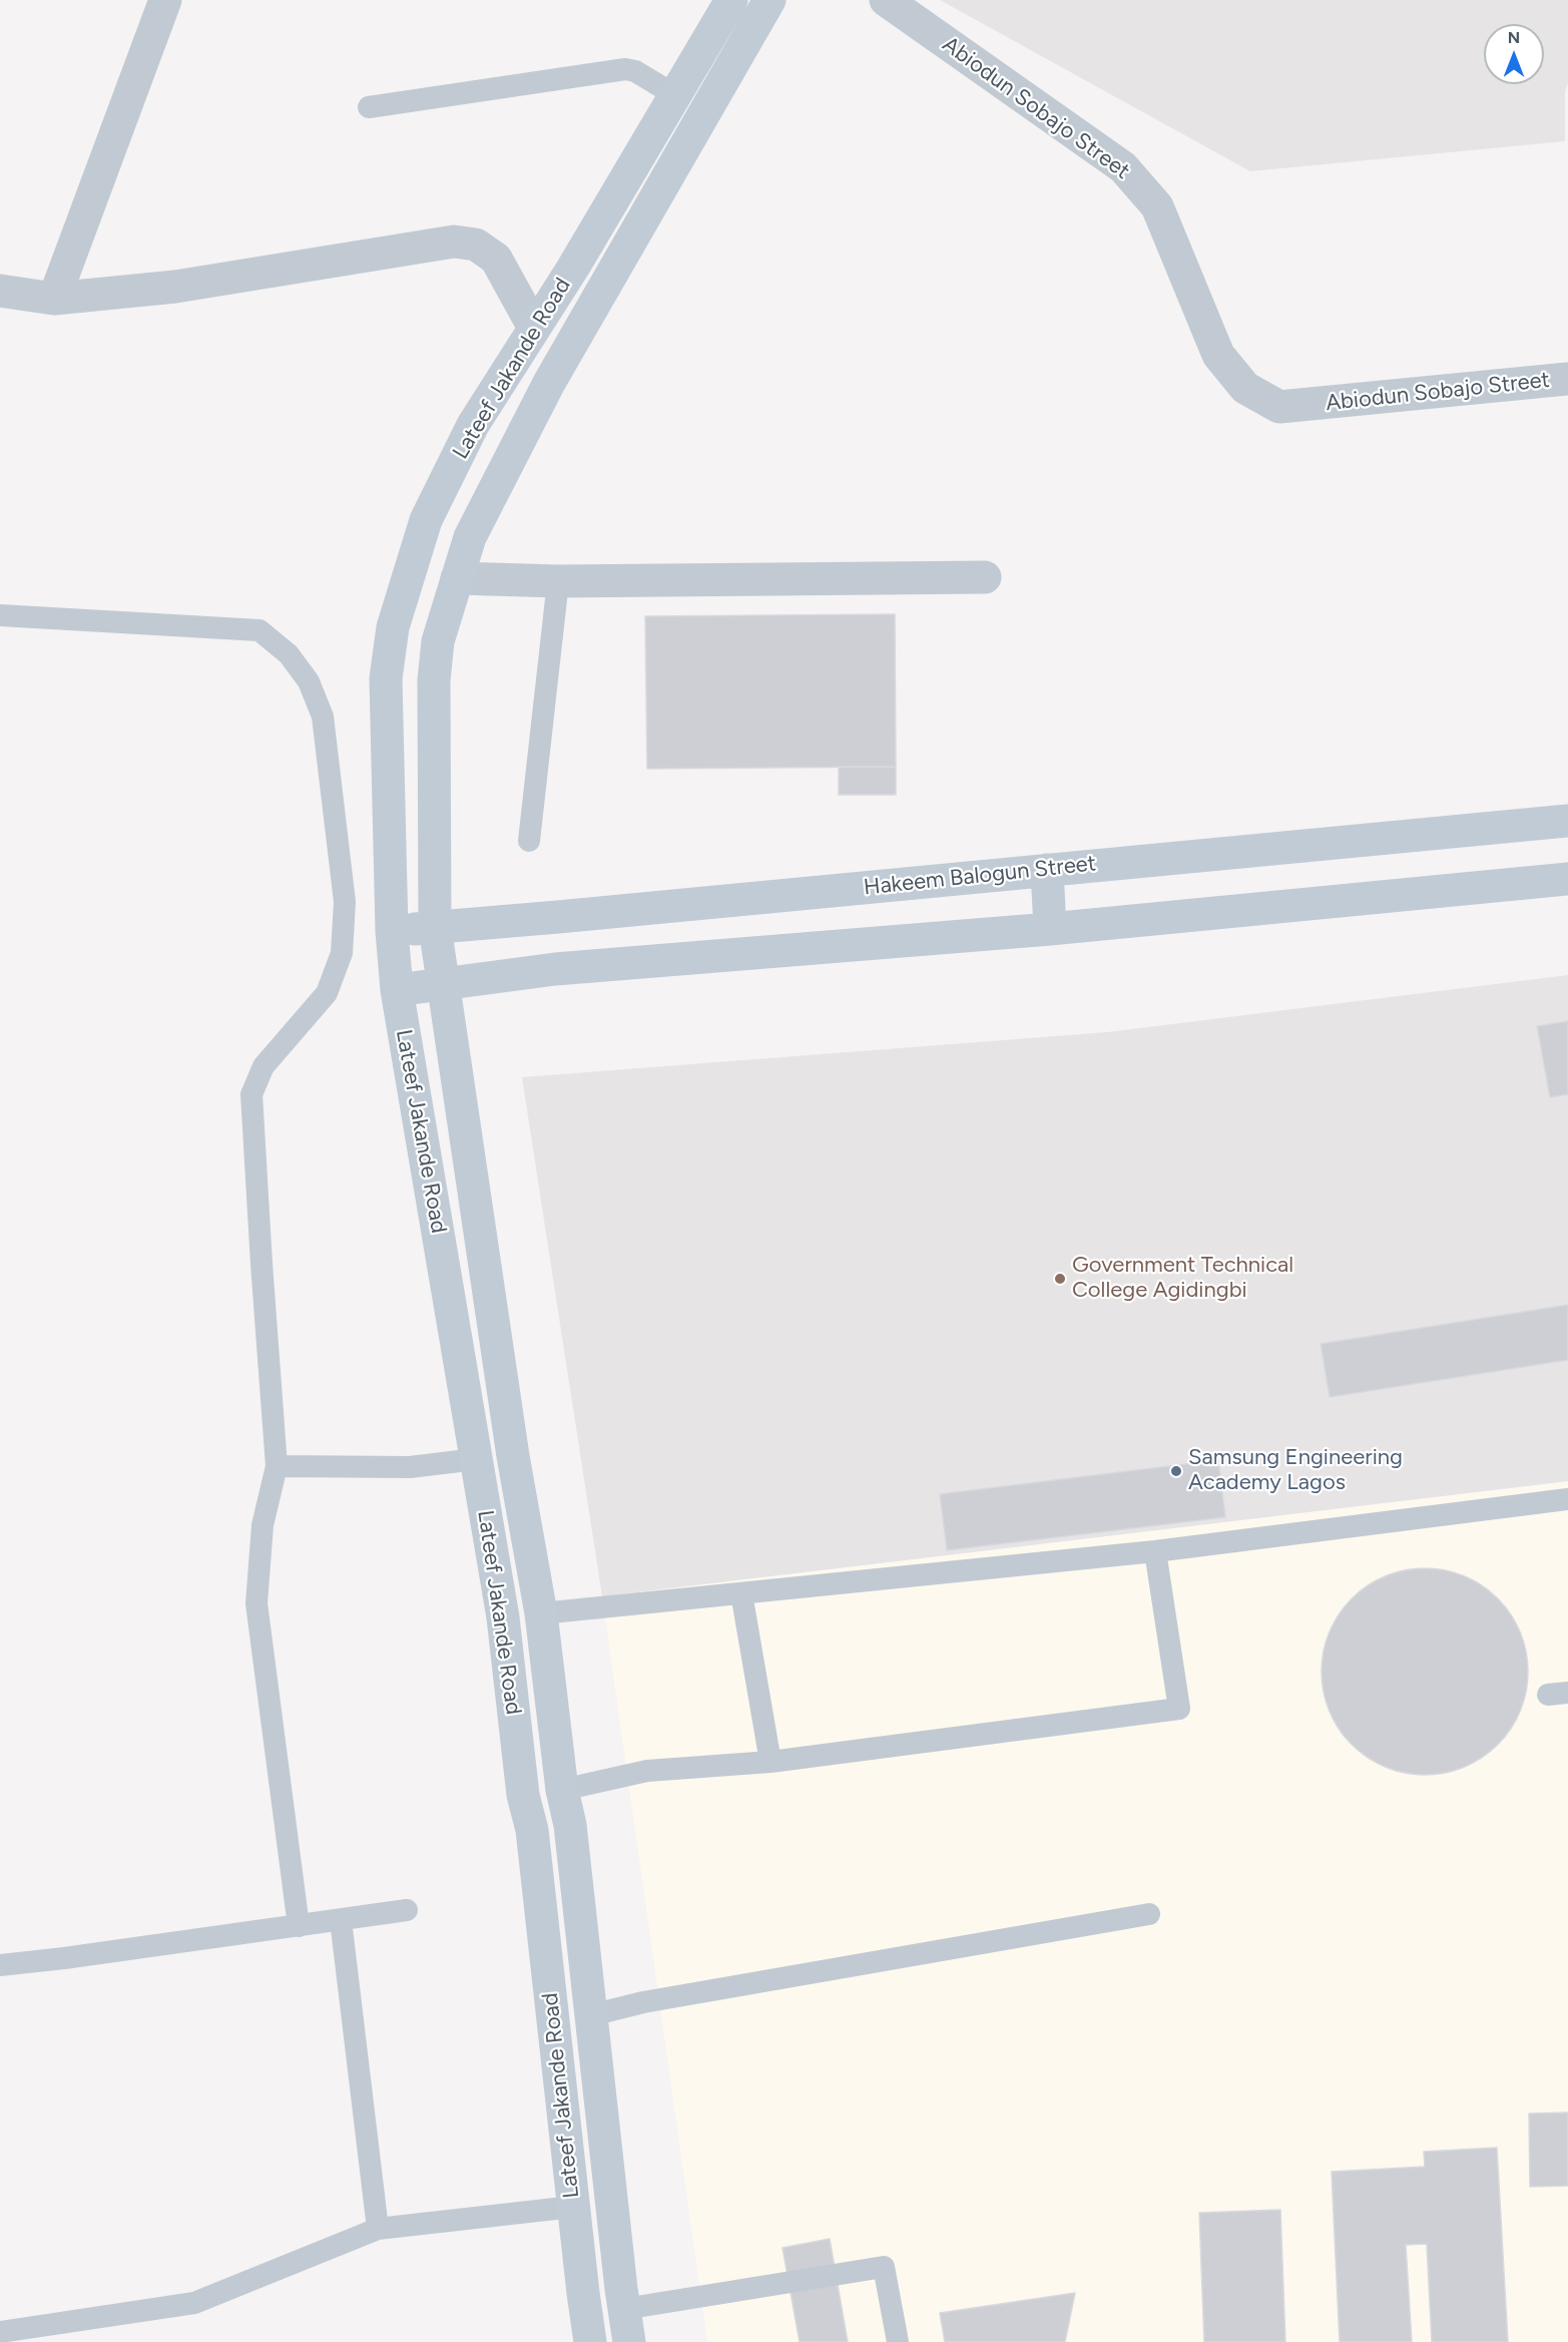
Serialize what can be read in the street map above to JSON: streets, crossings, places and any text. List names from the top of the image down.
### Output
{
  "streets": {
    "main road": ["Lateef Jakande Road", "Hakeem Balogun Street"],
    "street": ["Abiodun Sobajo Street"]
  },
  "crossings": [
    ["Lateef Jakande Road", "Hakeem Balogun Street"]
  ],
  "places": ["Government Technical College Agidingbi", "Samsung Engineering Academy Lagos"],
  "north": "top"
}
